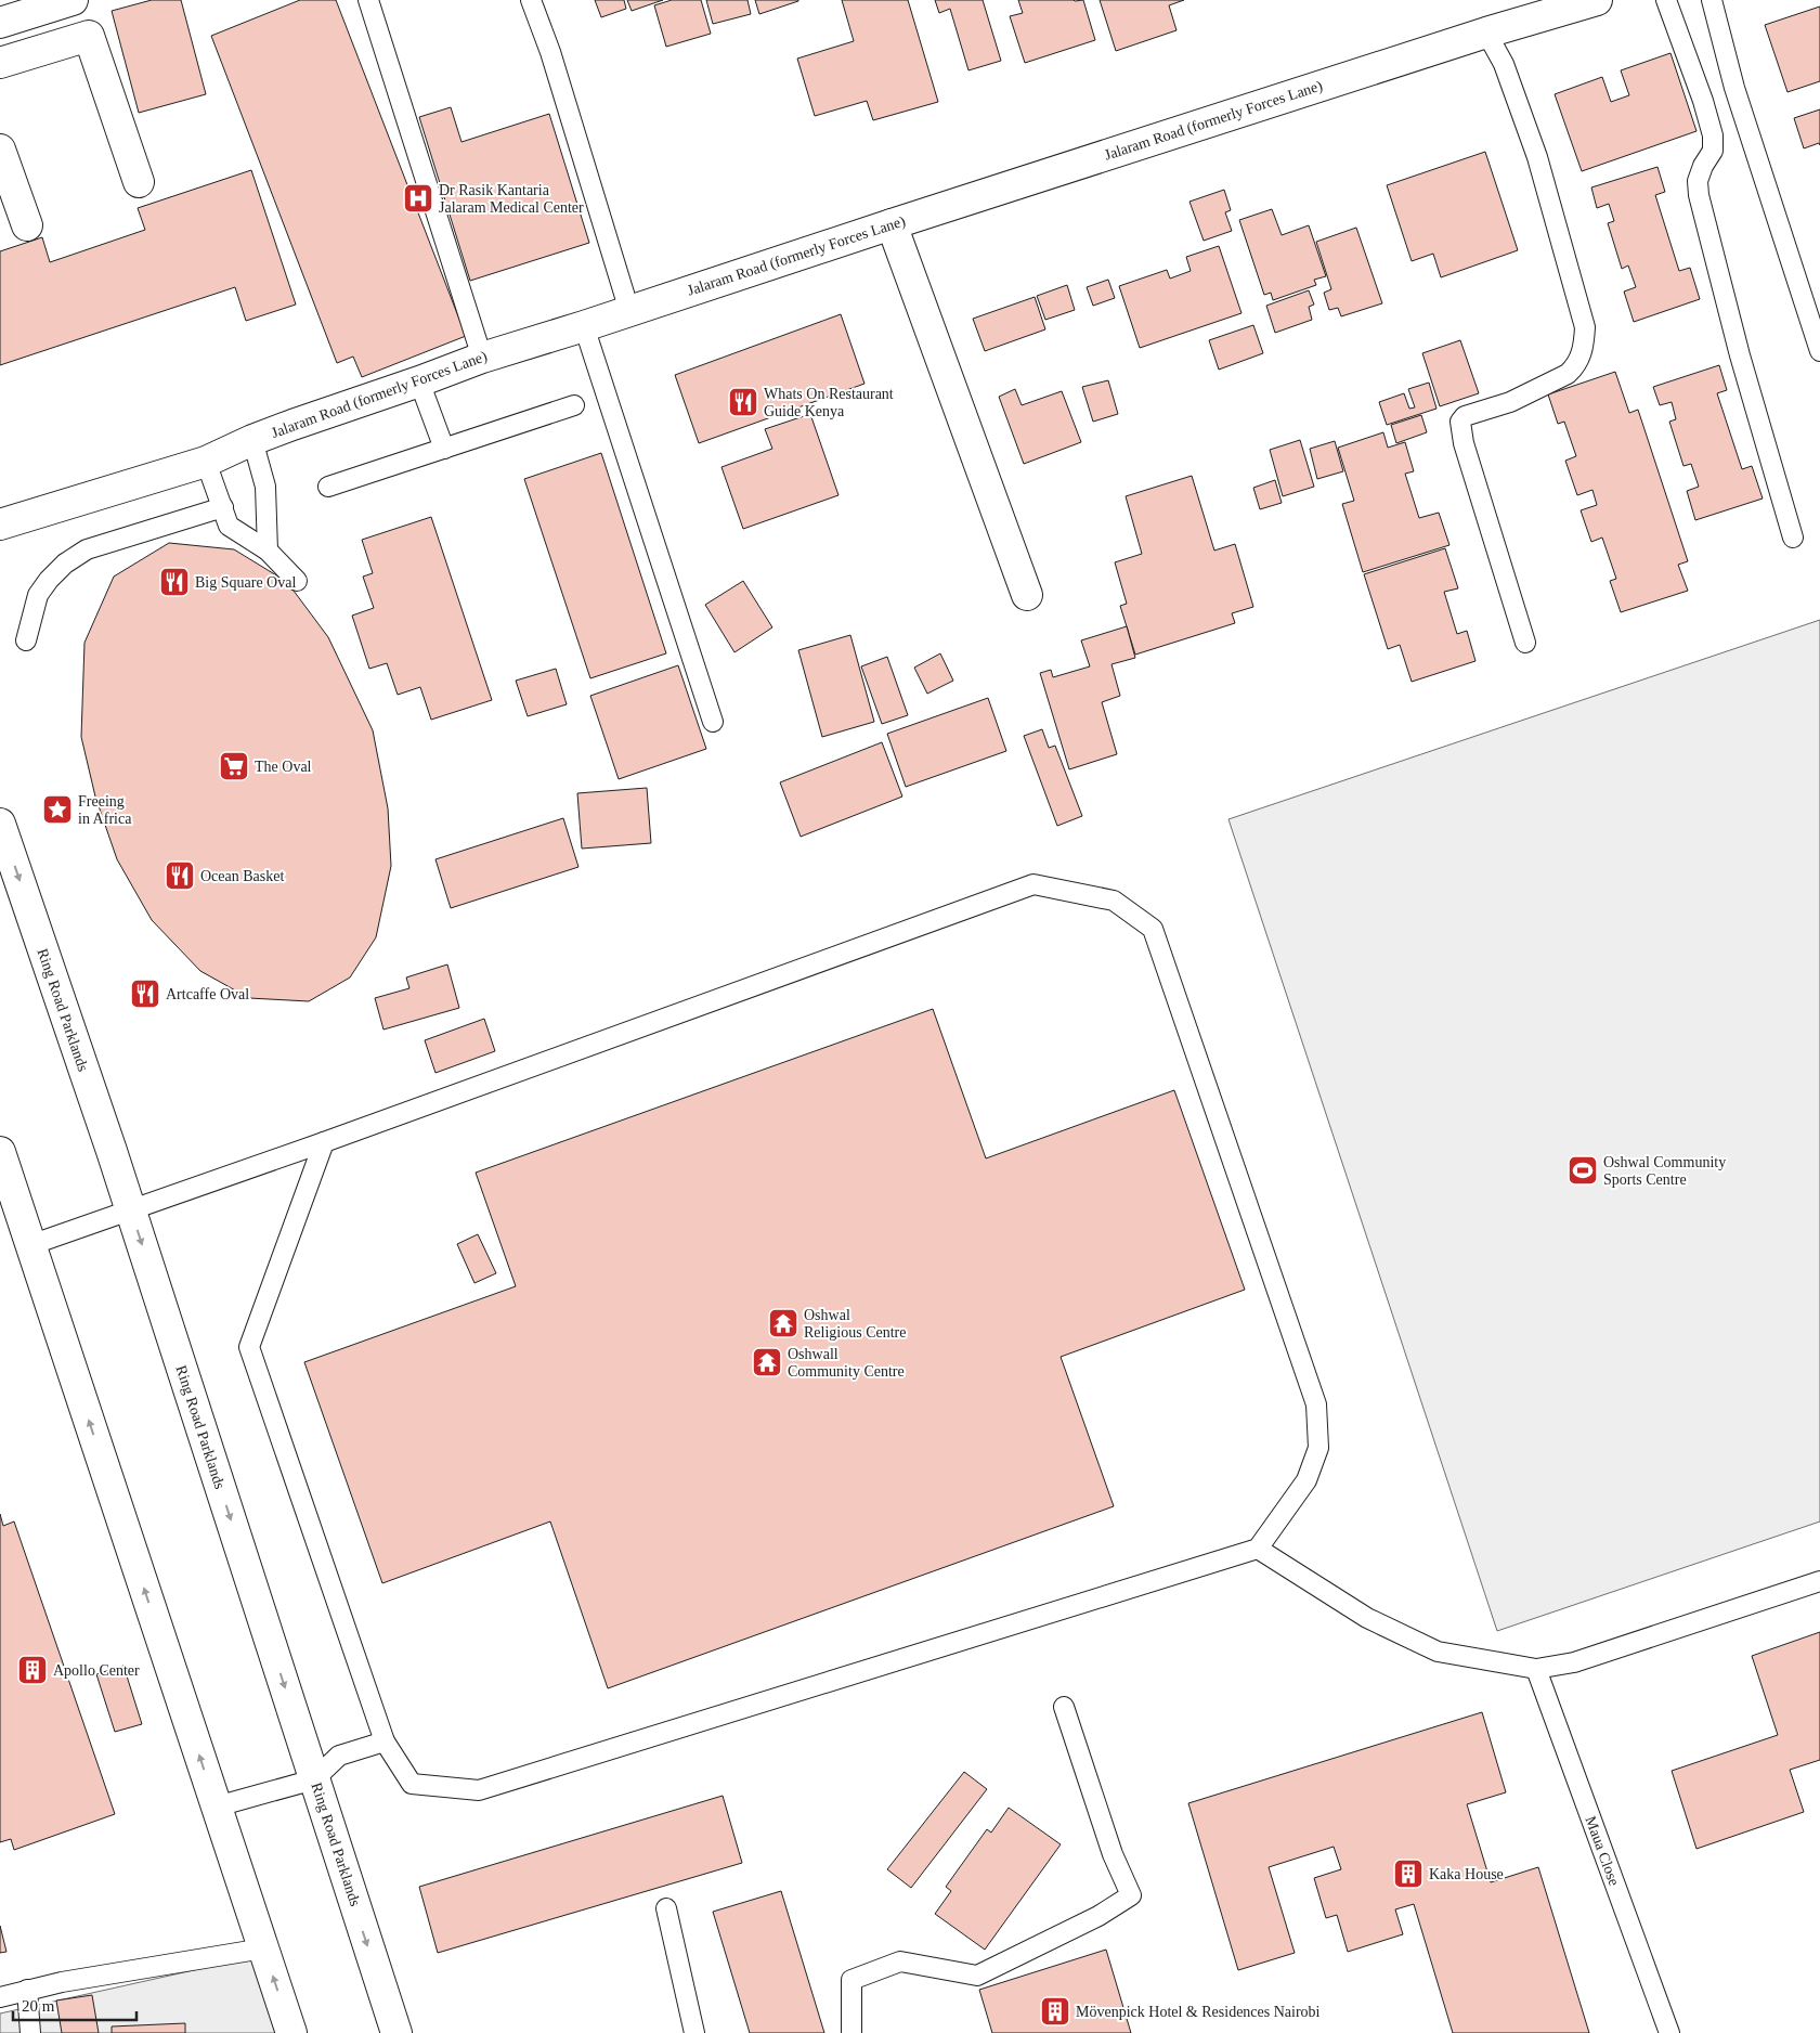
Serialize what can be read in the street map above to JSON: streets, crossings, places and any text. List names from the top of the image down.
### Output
{
  "streets": {
    "street": ["Jalaram Road (formerly Forces Lane)", "Ring Road Parklands"],
    "lane": ["Maua Close"]
  },
  "places": {
    "hospital": ["Dr Rasik Kantaria Jalaram Medical Center"],
    "restaurant": [
      "Whats On Restaurant Guide Kenya",
      "Big Square Oval",
      "Ocean Basket",
      "Artcaffe Oval"
    ],
    "supermarket": ["The Oval"],
    "place": ["Freeing in Africa"],
    "sports": ["Oshwal Community Sports Centre"],
    "temple": ["Oshwal Religious Centre", "Oshwall Community Centre"],
    "building": ["Apollo Center", "Kaka House", "Mövenpick Hotel & Residences Nairobi"]
  },
  "scale_bar": "20 m"
}
